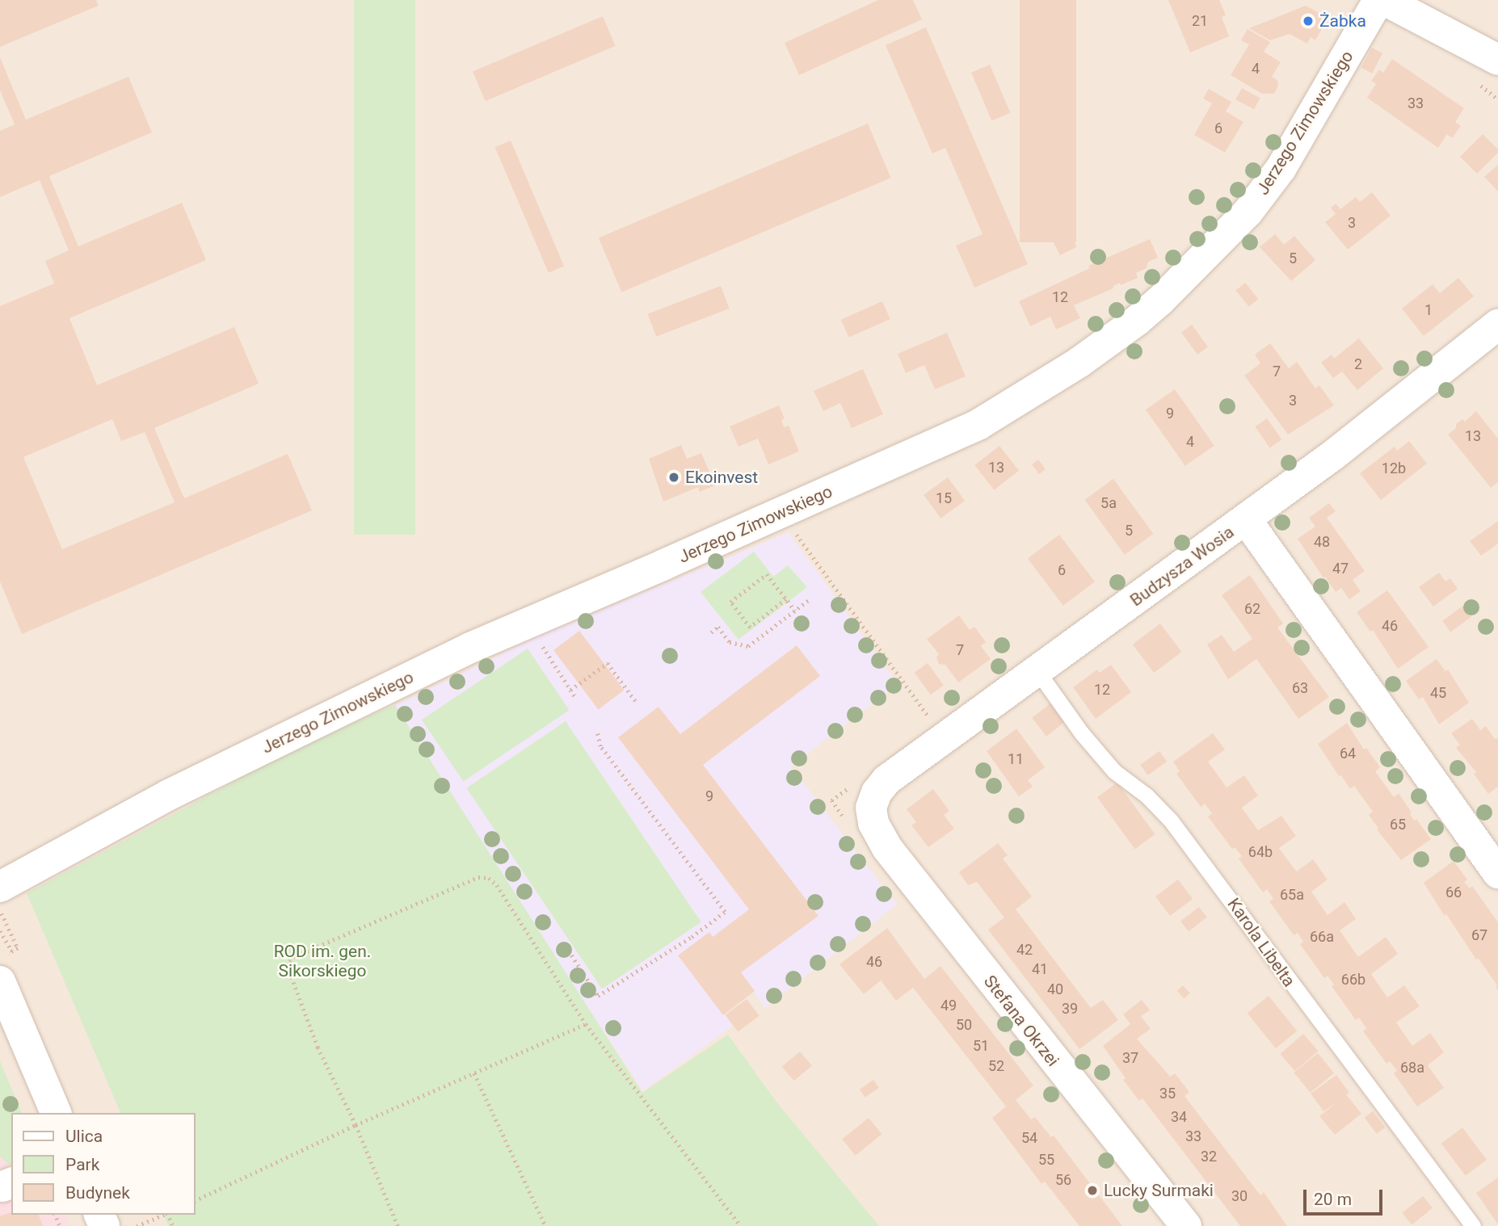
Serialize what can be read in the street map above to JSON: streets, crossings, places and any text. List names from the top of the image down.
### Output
{
  "streets": {
    "street": ["Jerzego Zimowskiego", "Budzysza Wosia", "Stefana Okrzei"],
    "lane": ["Karola Libelta"]
  },
  "crossings": [
    ["Budzysza Wosia", "Karola Libelta"],
    ["Budzysza Wosia", "Stefana Okrzei"]
  ],
  "parks": ["ROD im. gen. Sikorskiego"],
  "places": ["Żabka", "Ekoinvest", "Lucky Surmaki"],
  "house_numbers": [
    "21",
    "4",
    "33",
    "6",
    "3",
    "5",
    "12",
    "1",
    "2",
    "7",
    "3",
    "9",
    "13",
    "4",
    "13",
    "12b",
    "15",
    "5a",
    "5",
    "48",
    "47",
    "6",
    "62",
    "46",
    "7",
    "63",
    "12",
    "45",
    "64",
    "11",
    "9",
    "65",
    "64b",
    "66",
    "65a",
    "67",
    "66a",
    "42",
    "46",
    "41",
    "66b",
    "40",
    "49",
    "39",
    "50",
    "51",
    "37",
    "52",
    "68a",
    "35",
    "34",
    "33",
    "54",
    "32",
    "55",
    "56",
    "30"
  ],
  "legend": ["Ulica", "Park", "Budynek"],
  "scale_bar": "20 m"
}
